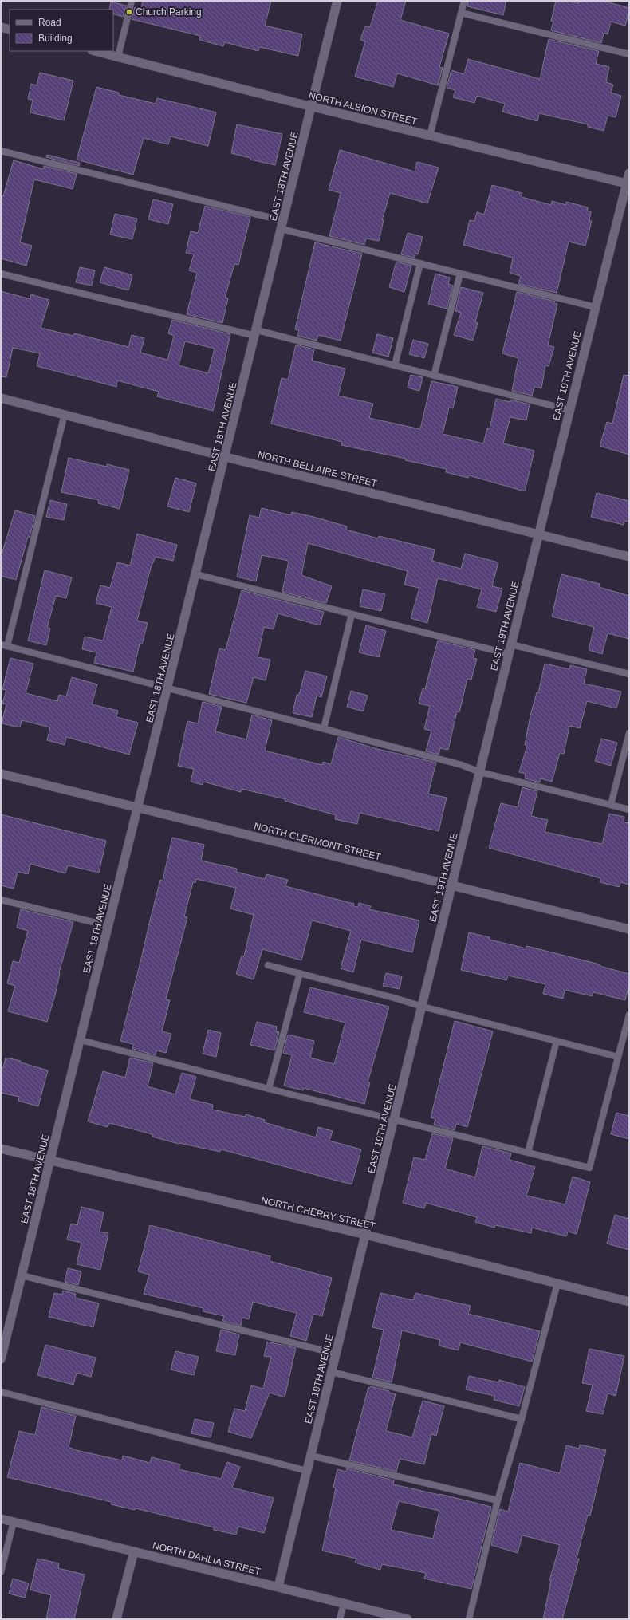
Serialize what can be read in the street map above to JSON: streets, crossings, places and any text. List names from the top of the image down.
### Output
{
  "streets": {
    "street": [
      "NORTH ALBION STREET",
      "EAST 18TH AVENUE",
      "EAST 19TH AVENUE",
      "NORTH BELLAIRE STREET",
      "NORTH CLERMONT STREET",
      "NORTH CHERRY STREET",
      "NORTH DAHLIA STREET"
    ]
  },
  "crossings": [
    ["NORTH ALBION STREET", "EAST 18TH AVENUE"],
    ["NORTH ALBION STREET", "EAST 19TH AVENUE"],
    ["EAST 18TH AVENUE", "NORTH BELLAIRE STREET"],
    ["EAST 18TH AVENUE", "NORTH CLERMONT STREET"],
    ["EAST 18TH AVENUE", "NORTH CHERRY STREET"],
    ["EAST 19TH AVENUE", "NORTH BELLAIRE STREET"],
    ["EAST 19TH AVENUE", "NORTH CLERMONT STREET"],
    ["EAST 19TH AVENUE", "NORTH CHERRY STREET"],
    ["EAST 19TH AVENUE", "NORTH DAHLIA STREET"]
  ],
  "places": ["Church Parking"],
  "legend": ["Road", "Building"]
}
